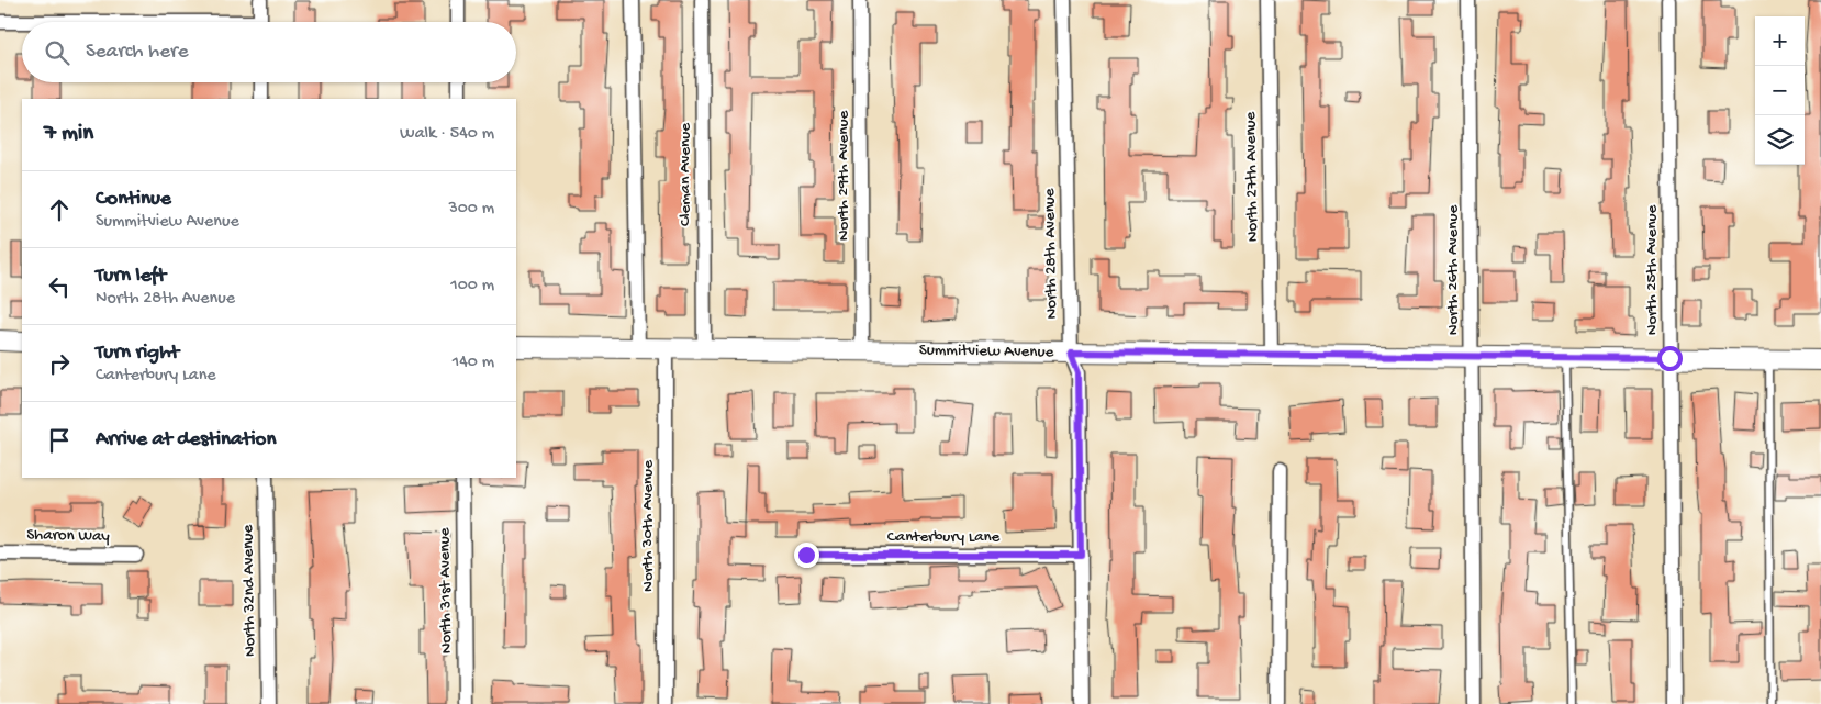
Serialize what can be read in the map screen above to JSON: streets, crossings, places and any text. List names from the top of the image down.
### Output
{
  "streets": {
    "main road": ["Summitview Avenue"],
    "street": [
      "Cleman Avenue",
      "North 29th Avenue",
      "North 27th Avenue",
      "North 28th Avenue",
      "North 26th Avenue",
      "North 25th Avenue",
      "North 30th Avenue",
      "Sharon Way",
      "Canterbury Lane",
      "North 32nd Avenue",
      "North 31st Avenue"
    ]
  },
  "crossings": [
    ["Cleman Avenue", "Summitview Avenue"],
    ["North 29th Avenue", "Summitview Avenue"],
    ["North 27th Avenue", "Summitview Avenue"],
    ["North 28th Avenue", "Summitview Avenue"],
    ["North 28th Avenue", "Canterbury Lane"],
    ["North 26th Avenue", "Summitview Avenue"],
    ["North 25th Avenue", "Summitview Avenue"],
    ["Summitview Avenue", "North 30th Avenue"]
  ],
  "page": {
    "map_buttons": ["+", "−"],
    "search": "Search here",
    "heading": ["7 min", "Walk · 540 m"],
    "list": [
      ["Continue", "Summitview Avenue", "300 m"],
      ["Turn left", "North 28th Avenue", "100 m"],
      ["Turn right", "Canterbury Lane", "140 m"],
      "Arrive at destination"
    ]
  }
}
